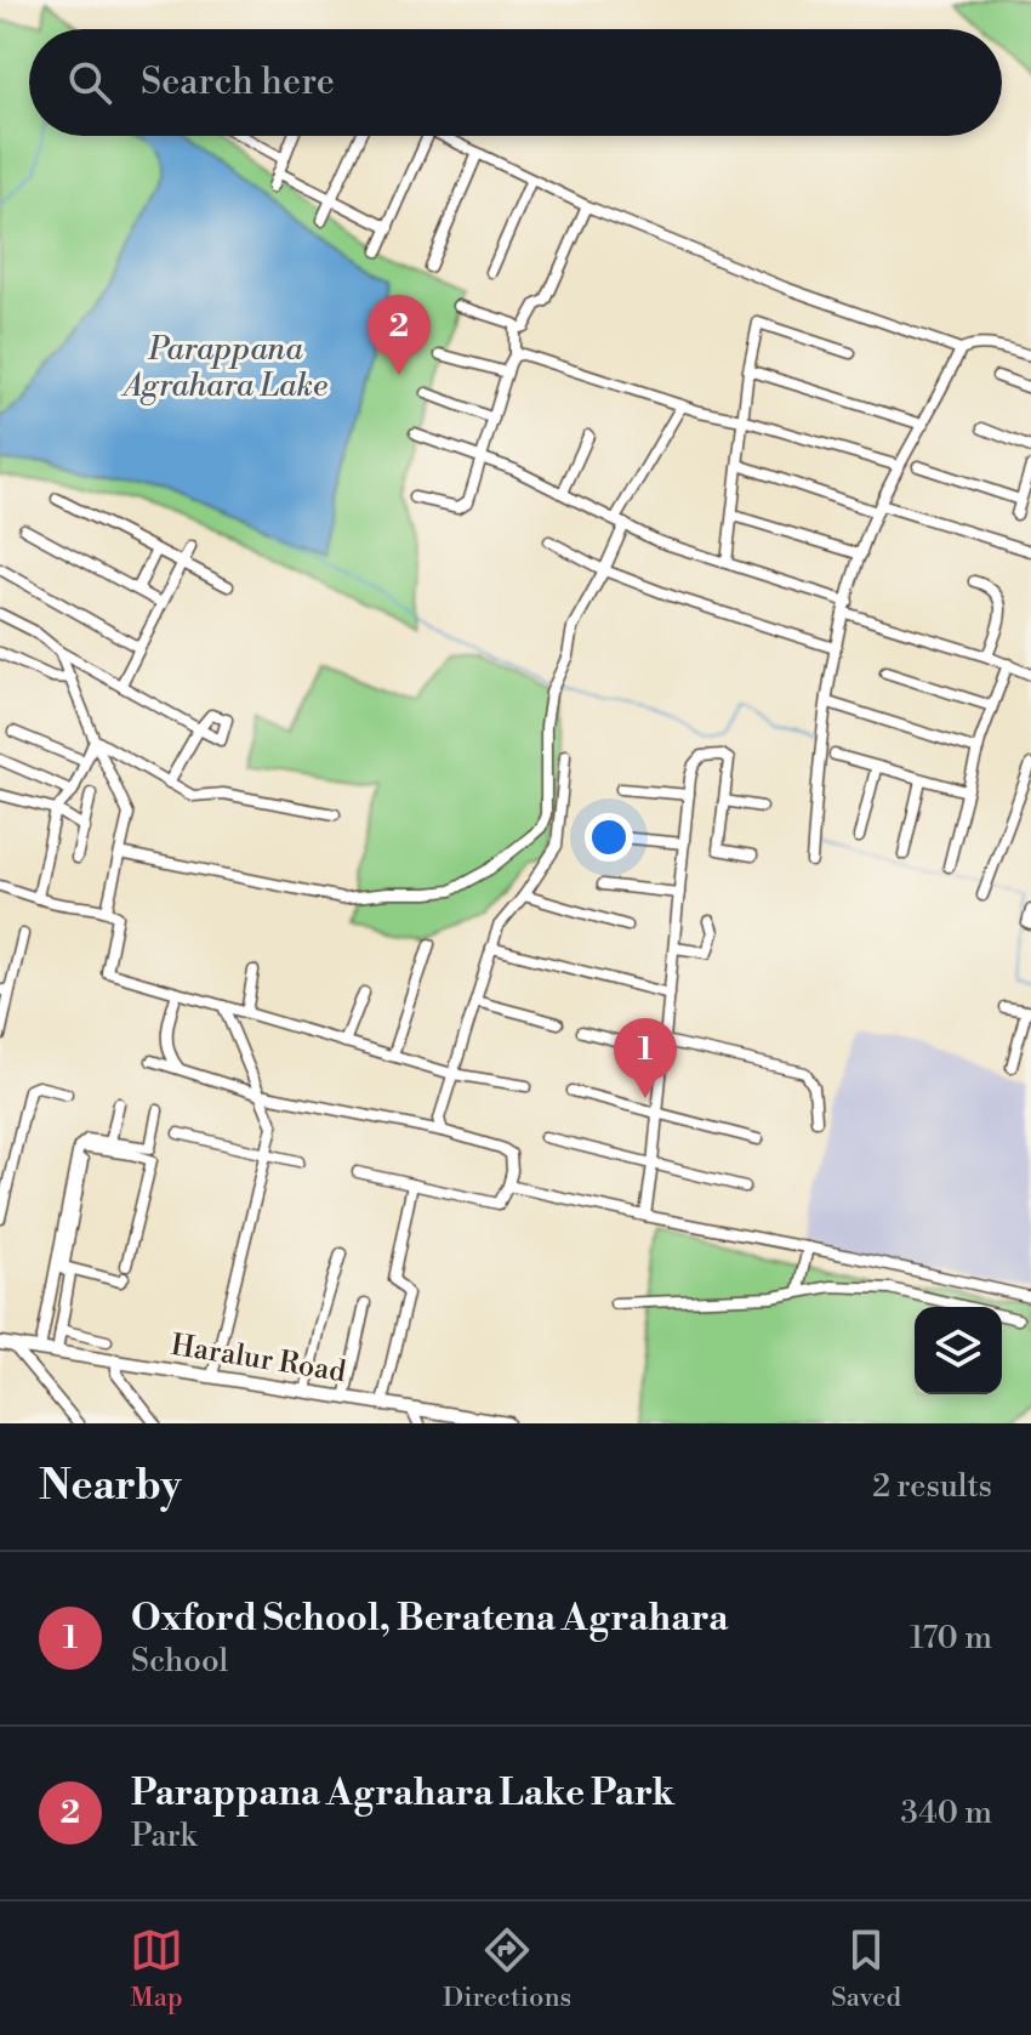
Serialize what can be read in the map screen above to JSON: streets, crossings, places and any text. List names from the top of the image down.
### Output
{
  "streets": {
    "street": ["Haralur Road"]
  },
  "water": ["Parappana Agrahara Lake"],
  "page": {
    "search": "Search here",
    "pins": ["2", "1"],
    "heading": ["Nearby", "2 results"],
    "list": [
      {
        "mark": "1",
        "name": "Oxford School, Beratena Agrahara",
        "note": "School",
        "value": "170 m"
      },
      {
        "mark": "2",
        "name": "Parappana Agrahara Lake Park",
        "note": "Park",
        "value": "340 m"
      }
    ],
    "nav": ["Map", "Directions", "Saved"]
  }
}
